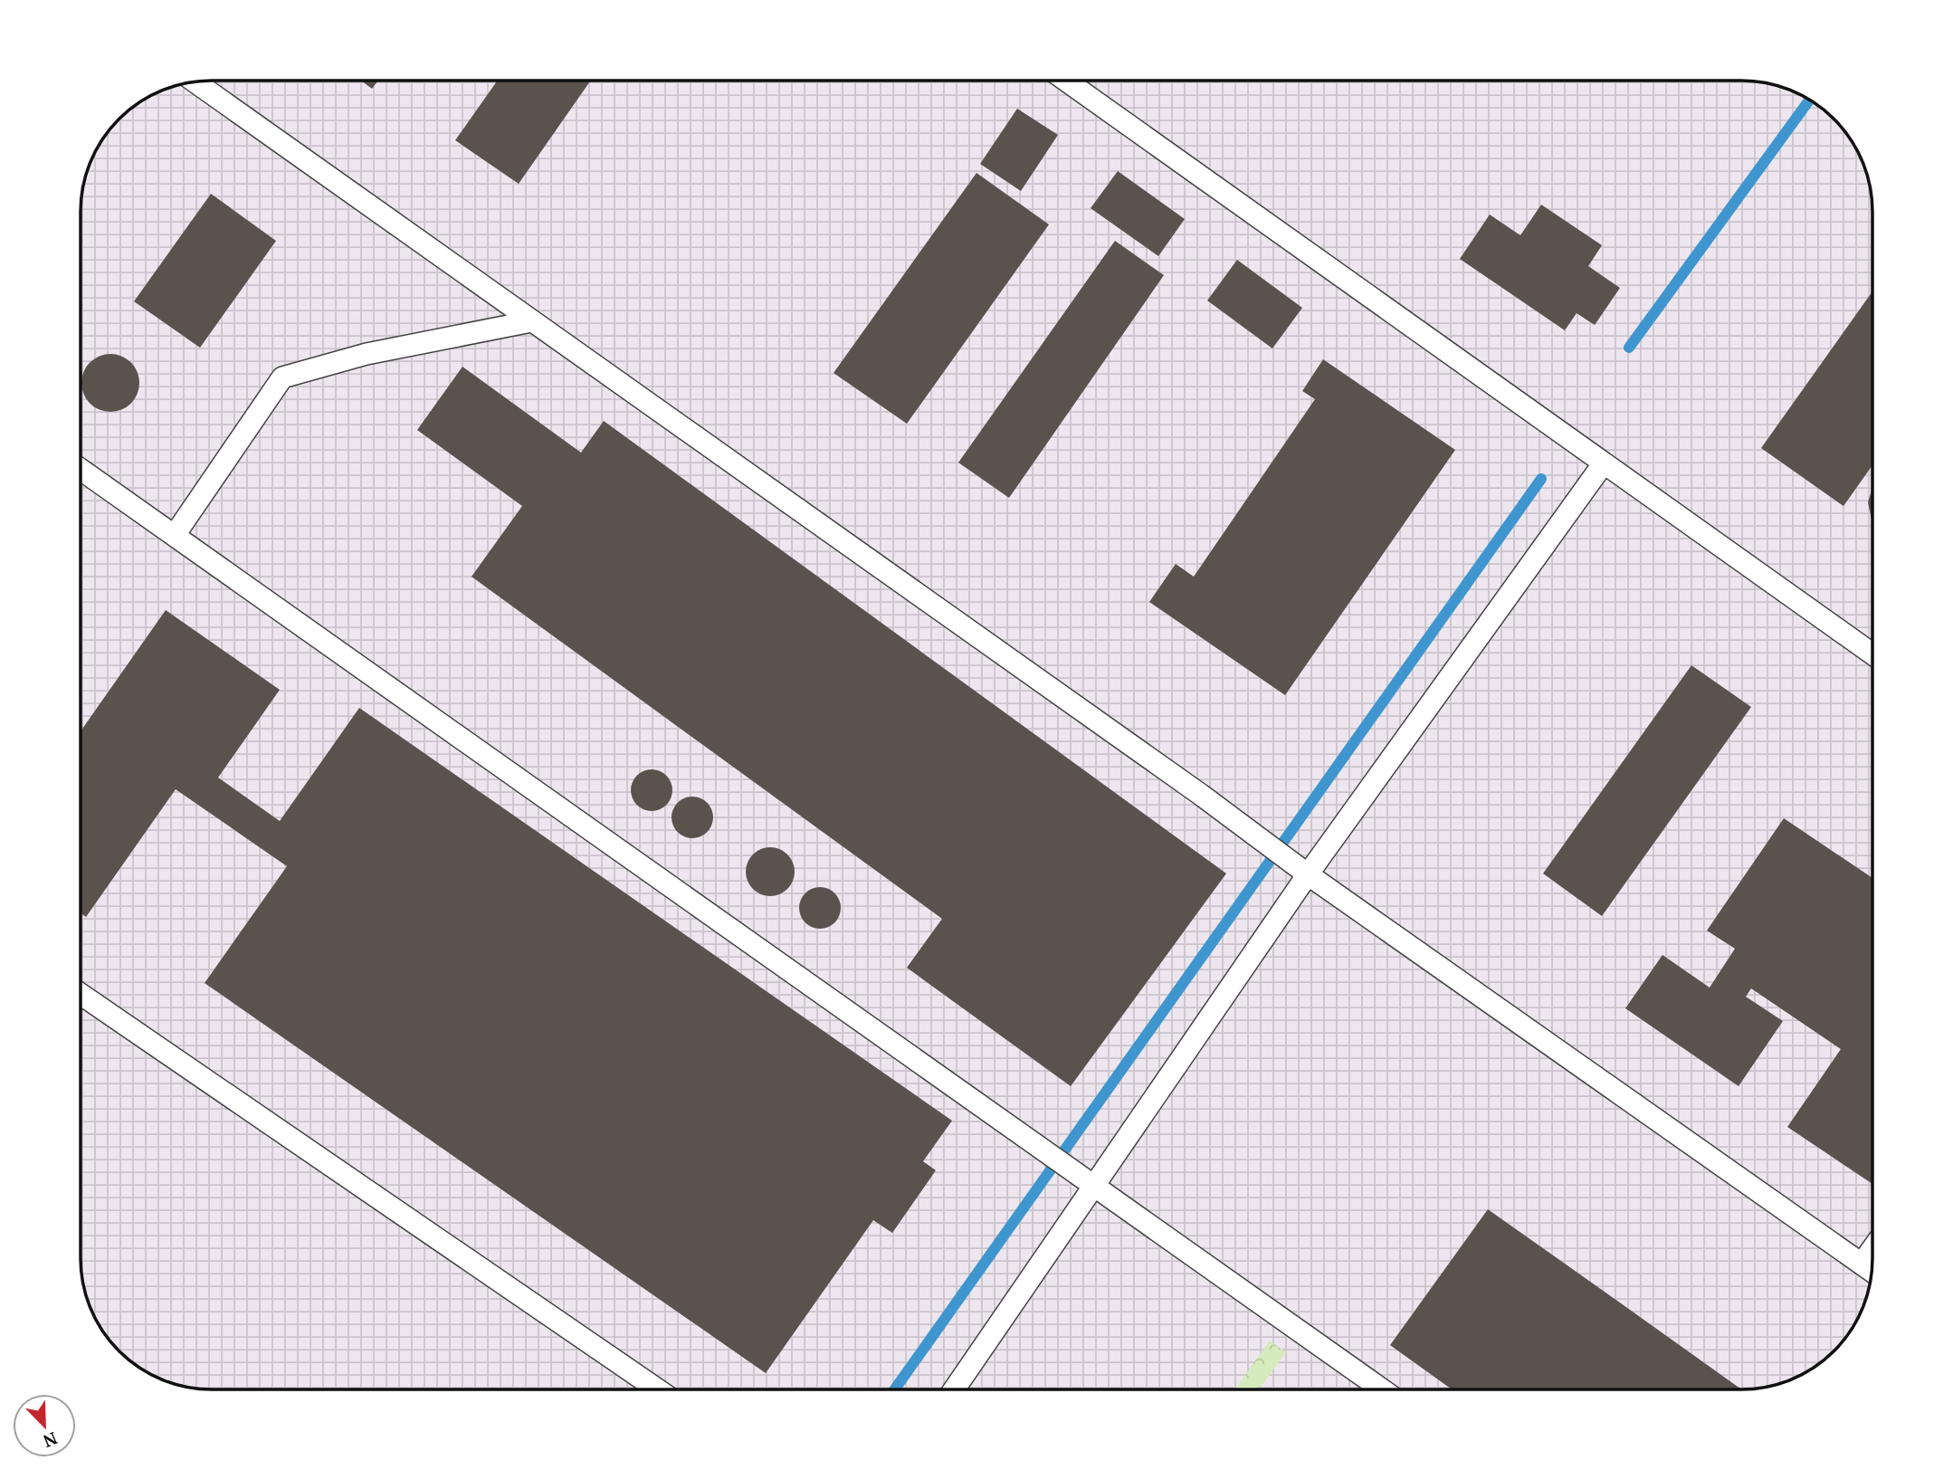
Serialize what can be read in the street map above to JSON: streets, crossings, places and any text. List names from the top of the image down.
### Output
{
  "north": "bottom right"
}
